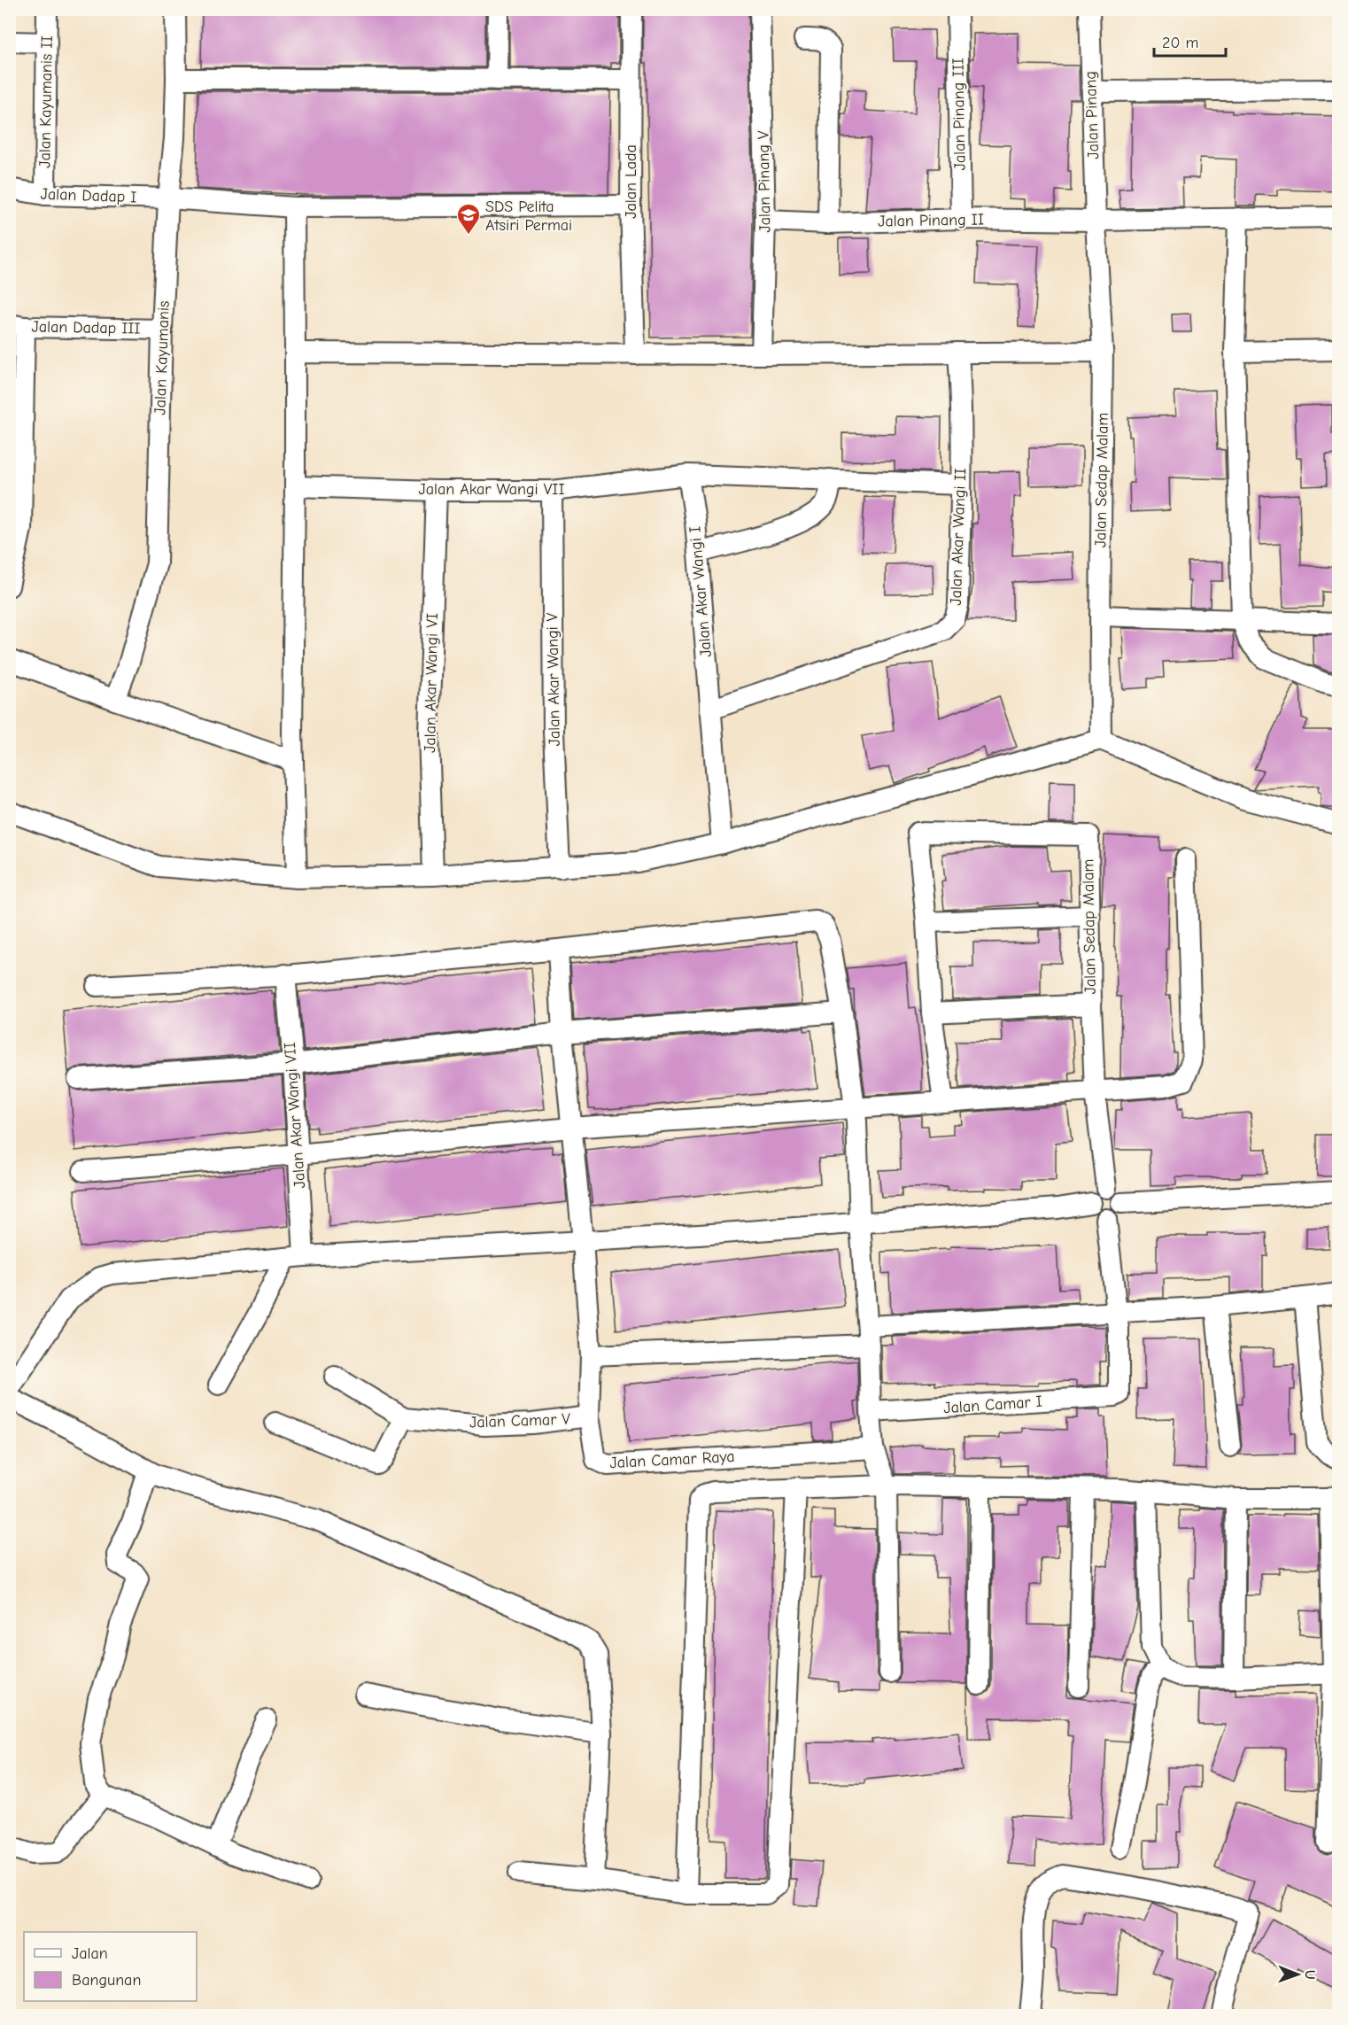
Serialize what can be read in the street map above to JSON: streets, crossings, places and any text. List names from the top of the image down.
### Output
{
  "streets": {
    "street": [
      "Jalan Kayumanis II",
      "Jalan Pinang III",
      "Jalan Pinang",
      "Jalan Lada",
      "Jalan Pinang V",
      "Jalan Dadap I",
      "Jalan Pinang II",
      "Jalan Dadap III",
      "Jalan Kayumanis",
      "Jalan Sedap Malam",
      "Jalan Akar Wangi VII",
      "Jalan Akar Wangi II",
      "Jalan Akar Wangi I",
      "Jalan Akar Wangi V",
      "Jalan Akar Wangi VI",
      "Jalan Camar I",
      "Jalan Camar V",
      "Jalan Camar Raya"
    ]
  },
  "crossings": [
    ["Jalan Kayumanis II", "Jalan Dadap I"],
    ["Jalan Pinang III", "Jalan Pinang II"],
    ["Jalan Pinang", "Jalan Pinang II"],
    ["Jalan Pinang", "Jalan Sedap Malam"],
    ["Jalan Lada", "Jalan Dadap I"],
    ["Jalan Pinang V", "Jalan Pinang II"],
    ["Jalan Dadap I", "Jalan Kayumanis"],
    ["Jalan Pinang II", "Jalan Sedap Malam"],
    ["Jalan Dadap III", "Jalan Kayumanis"],
    ["Jalan Akar Wangi VII", "Jalan Akar Wangi II"],
    ["Jalan Akar Wangi VII", "Jalan Akar Wangi I"],
    ["Jalan Akar Wangi VII", "Jalan Akar Wangi V"],
    ["Jalan Akar Wangi VII", "Jalan Akar Wangi VI"],
    ["Jalan Akar Wangi II", "Jalan Akar Wangi I"],
    ["Jalan Camar V", "Jalan Camar Raya"]
  ],
  "places": {
    "school or university": ["SDS Pelita Atsiri Permai"]
  },
  "legend": ["Jalan", "Bangunan"],
  "scale_bar": "20 m",
  "north": "right"
}
